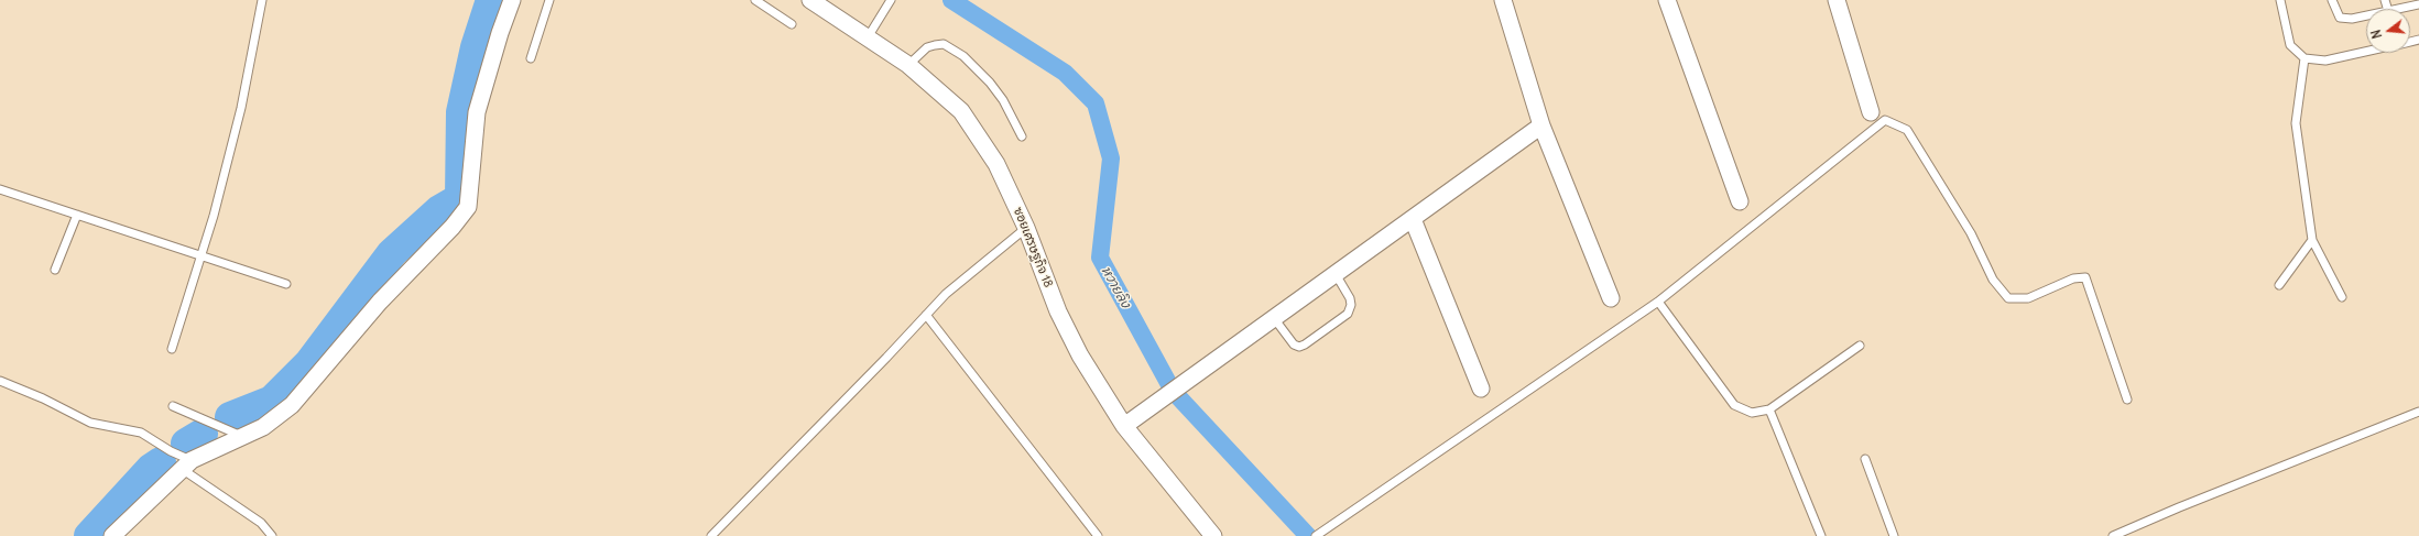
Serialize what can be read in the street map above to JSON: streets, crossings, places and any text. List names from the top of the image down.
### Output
{
  "streets": {
    "street": ["ซอยเศรษฐกิจ 18"]
  },
  "water": ["หวายลิง"],
  "north": "left"
}
